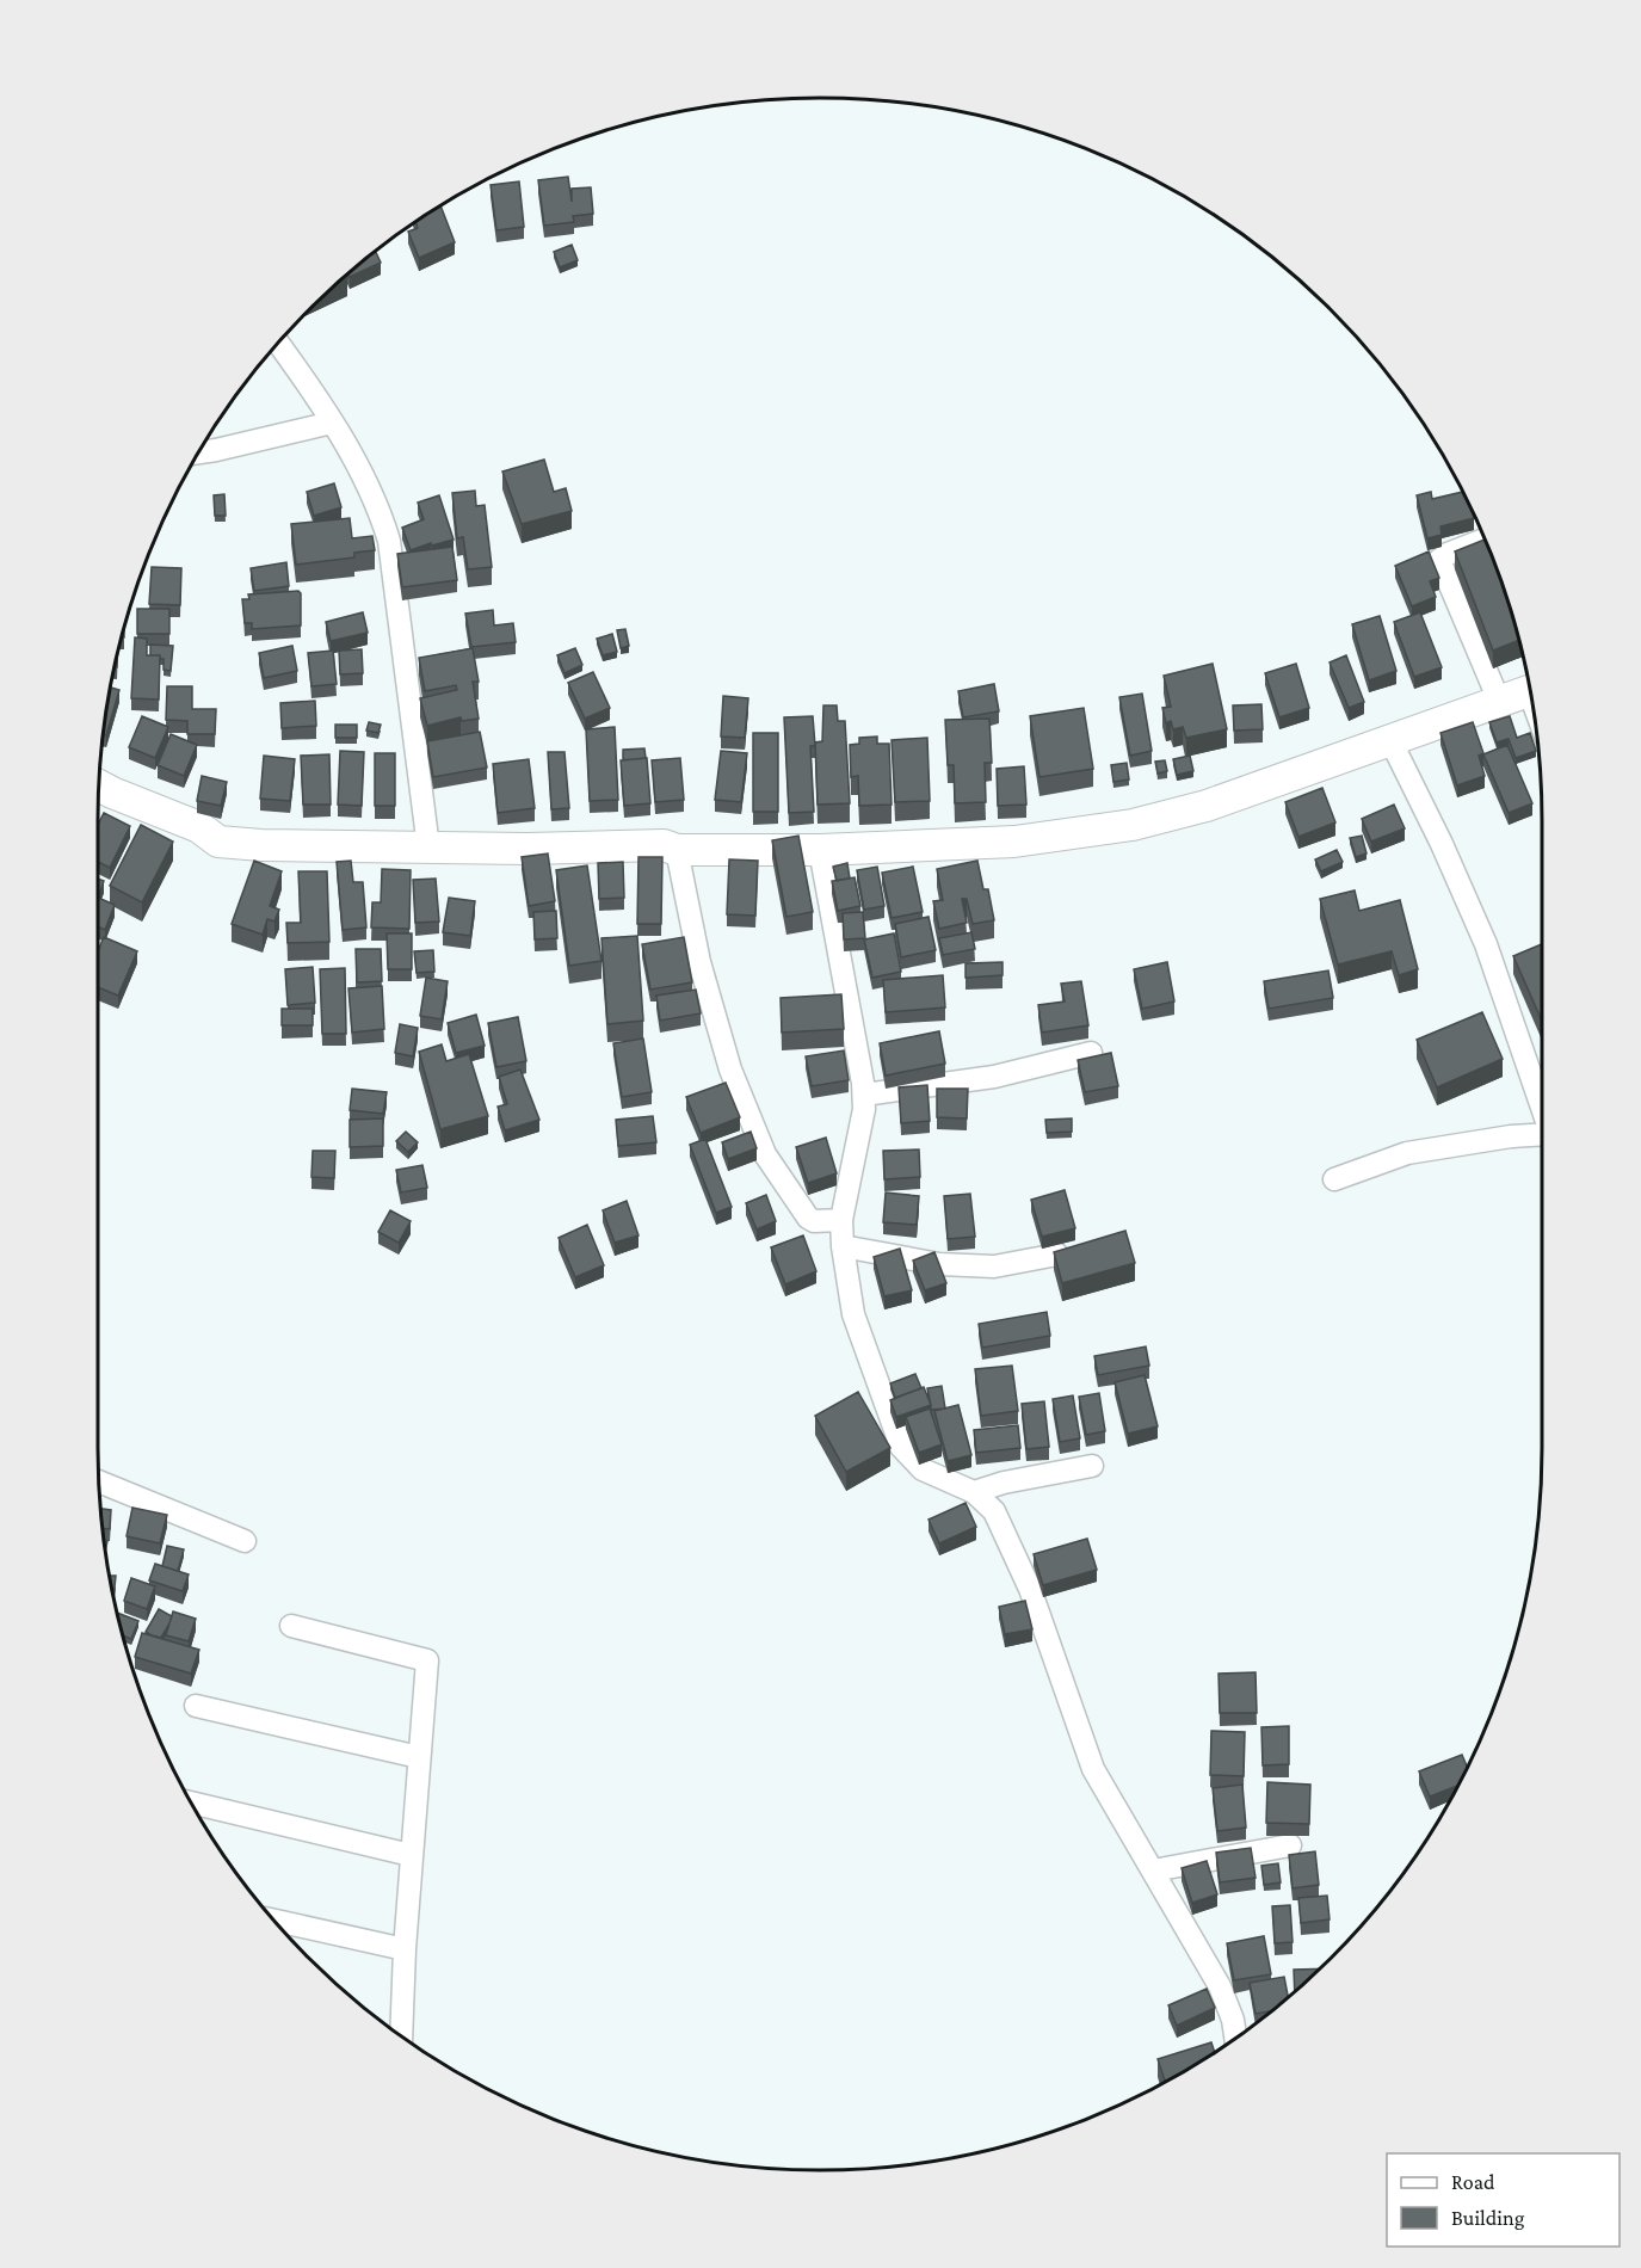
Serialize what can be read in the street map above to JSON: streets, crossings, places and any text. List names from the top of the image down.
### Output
{
  "legend": ["Road", "Building"]
}
